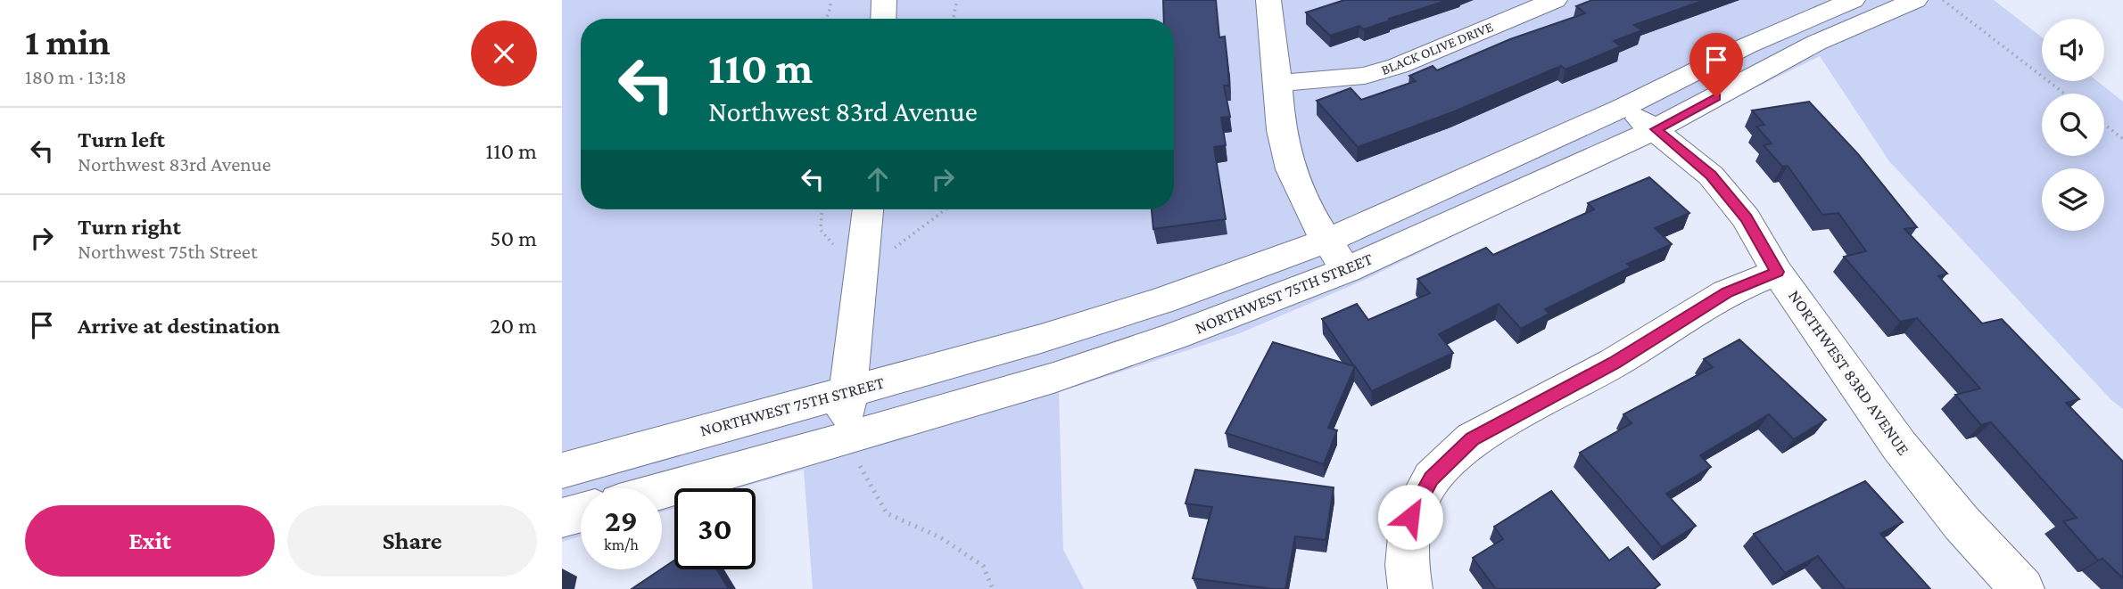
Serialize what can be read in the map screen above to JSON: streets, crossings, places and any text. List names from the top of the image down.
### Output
{
  "streets": {
    "street": ["BLACK OLIVE DRIVE", "NORTHWEST 75TH STREET", "NORTHWEST 83RD AVENUE"]
  },
  "crossings": [
    ["NORTHWEST 75TH STREET", "NORTHWEST 83RD AVENUE"]
  ],
  "page": {
    "heading": ["1 min", "180 m · 13:18"],
    "turn": ["110 m", "Northwest 83rd Avenue"],
    "list": [
      {
        "name": "Turn left",
        "note": "Northwest 83rd Avenue",
        "value": "110 m"
      },
      {
        "name": "Turn right",
        "note": "Northwest 75th Street",
        "value": "50 m"
      },
      {
        "name": "Arrive at destination",
        "value": "20 m"
      }
    ],
    "speed": "29 km/h",
    "limit": "30",
    "buttons": ["Exit", "Share"]
  }
}
